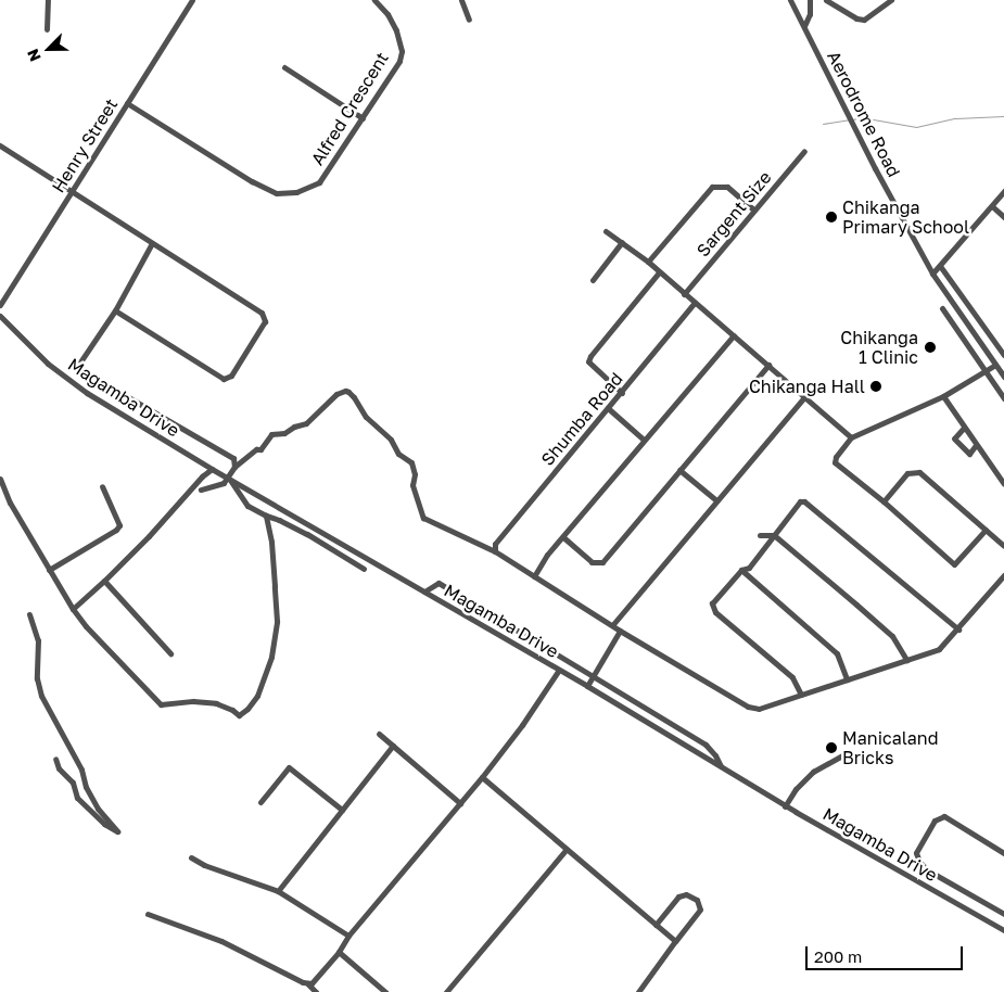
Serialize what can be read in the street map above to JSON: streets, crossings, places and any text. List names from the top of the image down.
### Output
{
  "streets": {
    "street": [
      "Alfred Crescent",
      "Aerodrome Road",
      "Henry Street",
      "Sargent Size",
      "Magamba Drive",
      "Shumba Road"
    ]
  },
  "crossings": [
    ["Alfred Crescent", "Henry Street"]
  ],
  "places": [
    "Chikanga Primary School",
    "Chikanga 1 Clinic",
    "Chikanga Hall",
    "Manicaland Bricks"
  ],
  "scale_bar": "200 m",
  "north": "bottom left"
}
